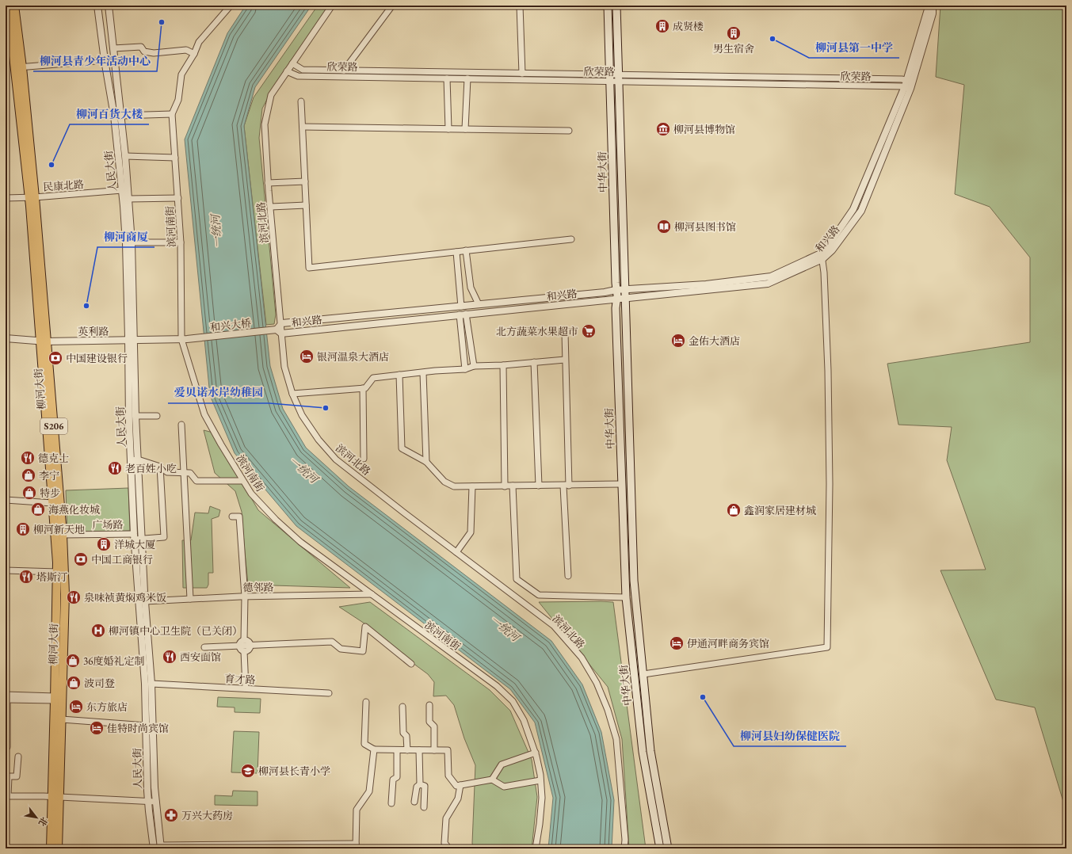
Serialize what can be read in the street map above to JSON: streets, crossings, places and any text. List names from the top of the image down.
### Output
{
  "streets": {
    "main road": ["中华大街", "柳河大街", "S206"],
    "street": [
      "欣荣路",
      "人民大街",
      "民康北路",
      "滨河北路",
      "滨河南街",
      "和兴路",
      "和兴大桥",
      "英利路",
      "广场路",
      "德邻路",
      "育才路"
    ]
  },
  "crossings": [
    ["欣荣路", "中华大街"],
    ["欣荣路", "滨河北路"],
    ["欣荣路", "和兴路"],
    ["人民大街", "民康北路"],
    ["人民大街", "英利路"],
    ["人民大街", "广场路"],
    ["人民大街", "德邻路"],
    ["人民大街", "育才路"],
    ["中华大街", "和兴路"],
    ["民康北路", "柳河大街"],
    ["滨河北路", "和兴路"],
    ["滨河北路", "和兴大桥"],
    ["滨河南街", "和兴大桥"],
    ["滨河南街", "英利路"],
    ["滨河南街", "德邻路"],
    ["和兴路", "和兴大桥"],
    ["和兴大桥", "英利路"],
    ["英利路", "柳河大街"],
    ["柳河大街", "广场路"]
  ],
  "water": ["一统河"],
  "places": {
    "other": [
      "柳河县青少年活动中心",
      "柳河县第一中学",
      "柳河百货大楼",
      "柳河商厦",
      "爱贝诺水岸幼稚园",
      "柳河县妇幼保健医院"
    ],
    "building": [
      "成贤楼",
      "男生宿舍",
      "柳河新天地",
      "洋城大厦"
    ],
    "museum": ["柳河县博物馆"],
    "library": ["柳河县图书馆"],
    "supermarket": ["北方蔬菜水果超市"],
    "hotel": [
      "金佑大酒店",
      "银河温泉大酒店",
      "伊通河畔商务宾馆",
      "东方旅店",
      "佳特时尚宾馆"
    ],
    "bank": ["中国建设银行", "中国工商银行"],
    "restaurant": [
      "德克士",
      "老百姓小吃",
      "塔斯汀",
      "泉味祯黄焖鸡米饭",
      "西安面馆"
    ],
    "shop": [
      "李宁",
      "特步",
      "海燕化妆城",
      "鑫润家居建材城",
      "36度婚礼定制",
      "波司登"
    ],
    "hospital": ["柳河镇中心卫生院（已关闭）"],
    "school or university": ["柳河县长青小学"],
    "pharmacy": ["万兴大药房"]
  },
  "north": "bottom right"
}
